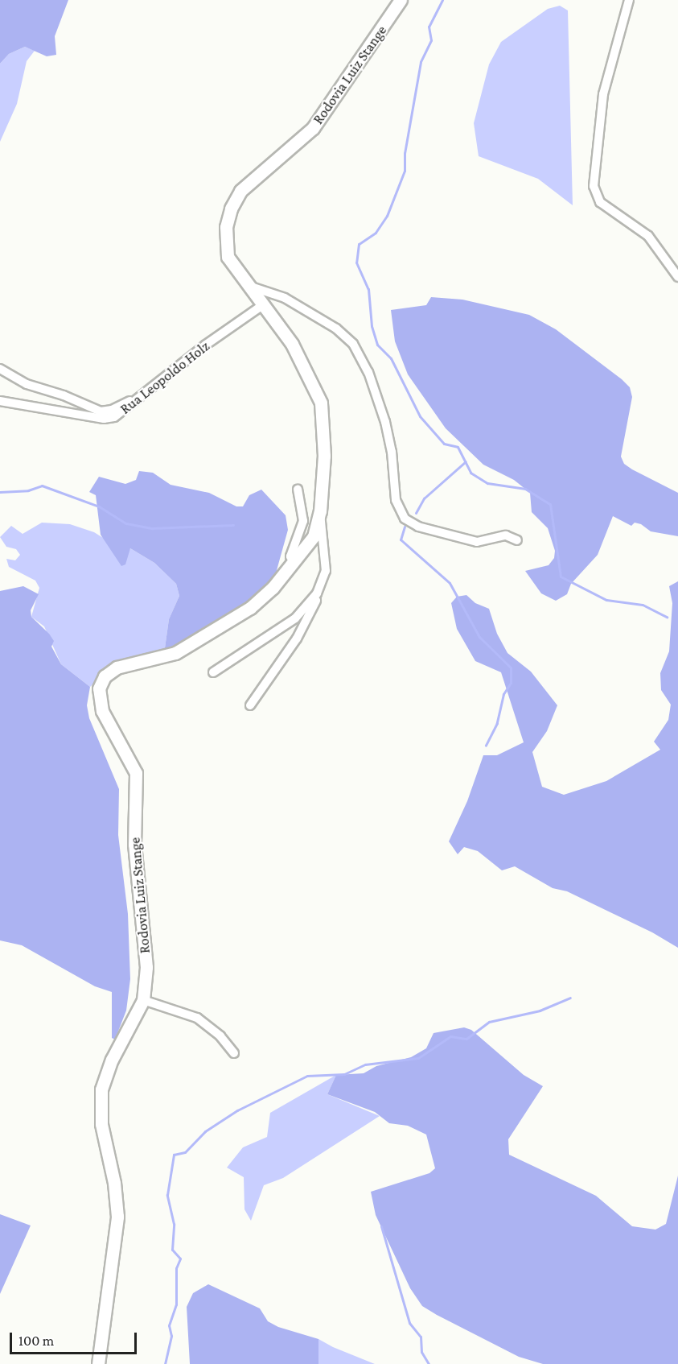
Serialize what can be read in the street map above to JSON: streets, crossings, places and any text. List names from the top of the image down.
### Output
{
  "streets": {
    "street": ["Rodovia Luiz Stange", "Rua Leopoldo Holz"]
  },
  "crossings": [
    ["Rodovia Luiz Stange", "Rua Leopoldo Holz"]
  ],
  "scale_bar": "100 m"
}
